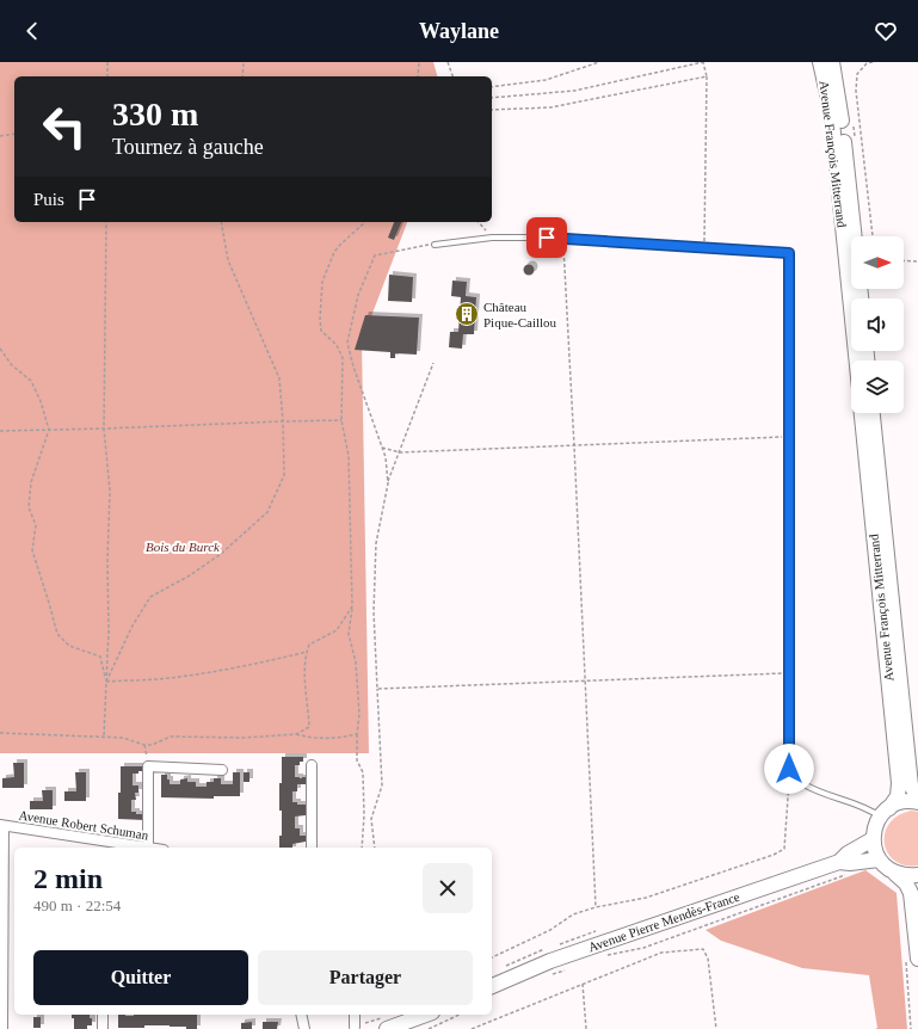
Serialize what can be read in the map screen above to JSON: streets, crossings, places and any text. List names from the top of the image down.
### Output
{
  "streets": {
    "main road": ["Avenue François Mitterrand", "Avenue Pierre Mendès-France"],
    "street": ["Avenue Robert Schuman"]
  },
  "parks": ["Bois du Burck"],
  "places": {
    "building": ["Château Pique-Caillou"]
  },
  "north": "right",
  "page": {
    "header": "Waylane",
    "turn": ["330 m", "Tournez à gauche"],
    "then": "Puis",
    "heading": ["2 min", "490 m · 22:54"],
    "buttons": ["Quitter", "Partager"]
  }
}
